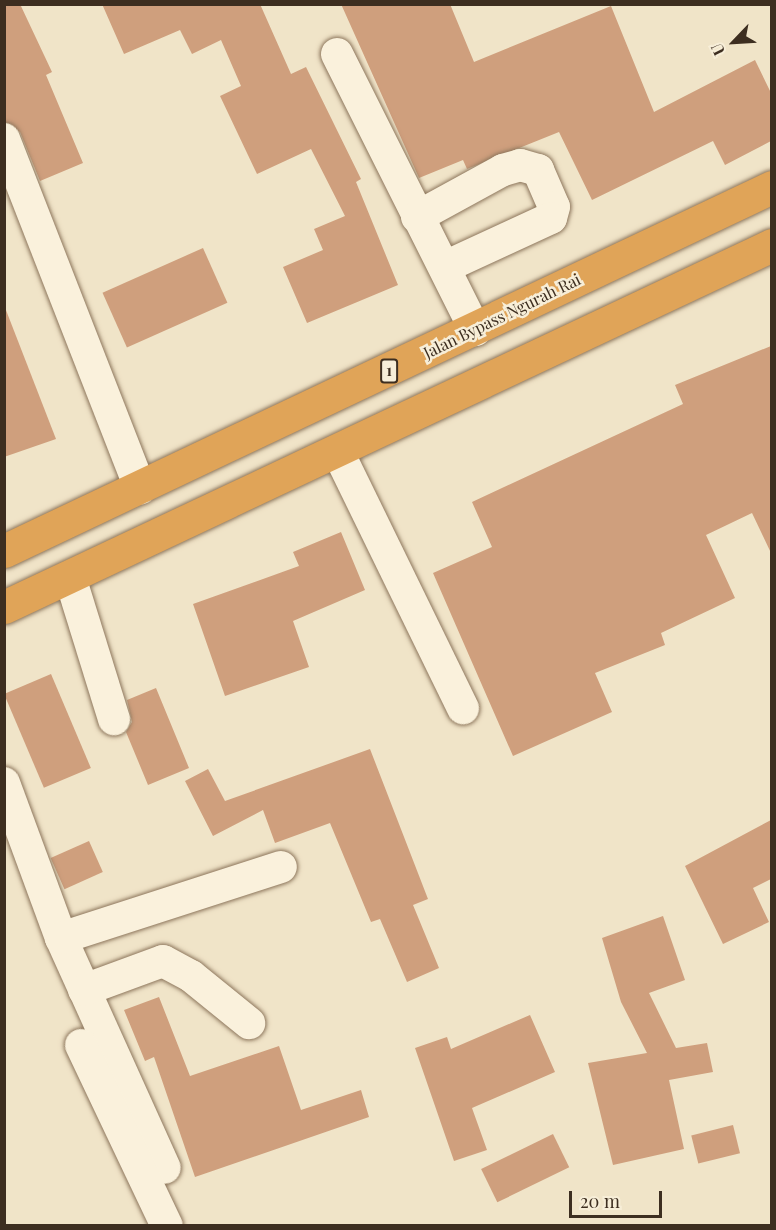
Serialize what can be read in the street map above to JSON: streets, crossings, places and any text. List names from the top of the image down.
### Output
{
  "streets": {
    "highway": ["Jalan Bypass Ngurah Rai", "1"]
  },
  "scale_bar": "20 m",
  "north": "bottom left"
}
